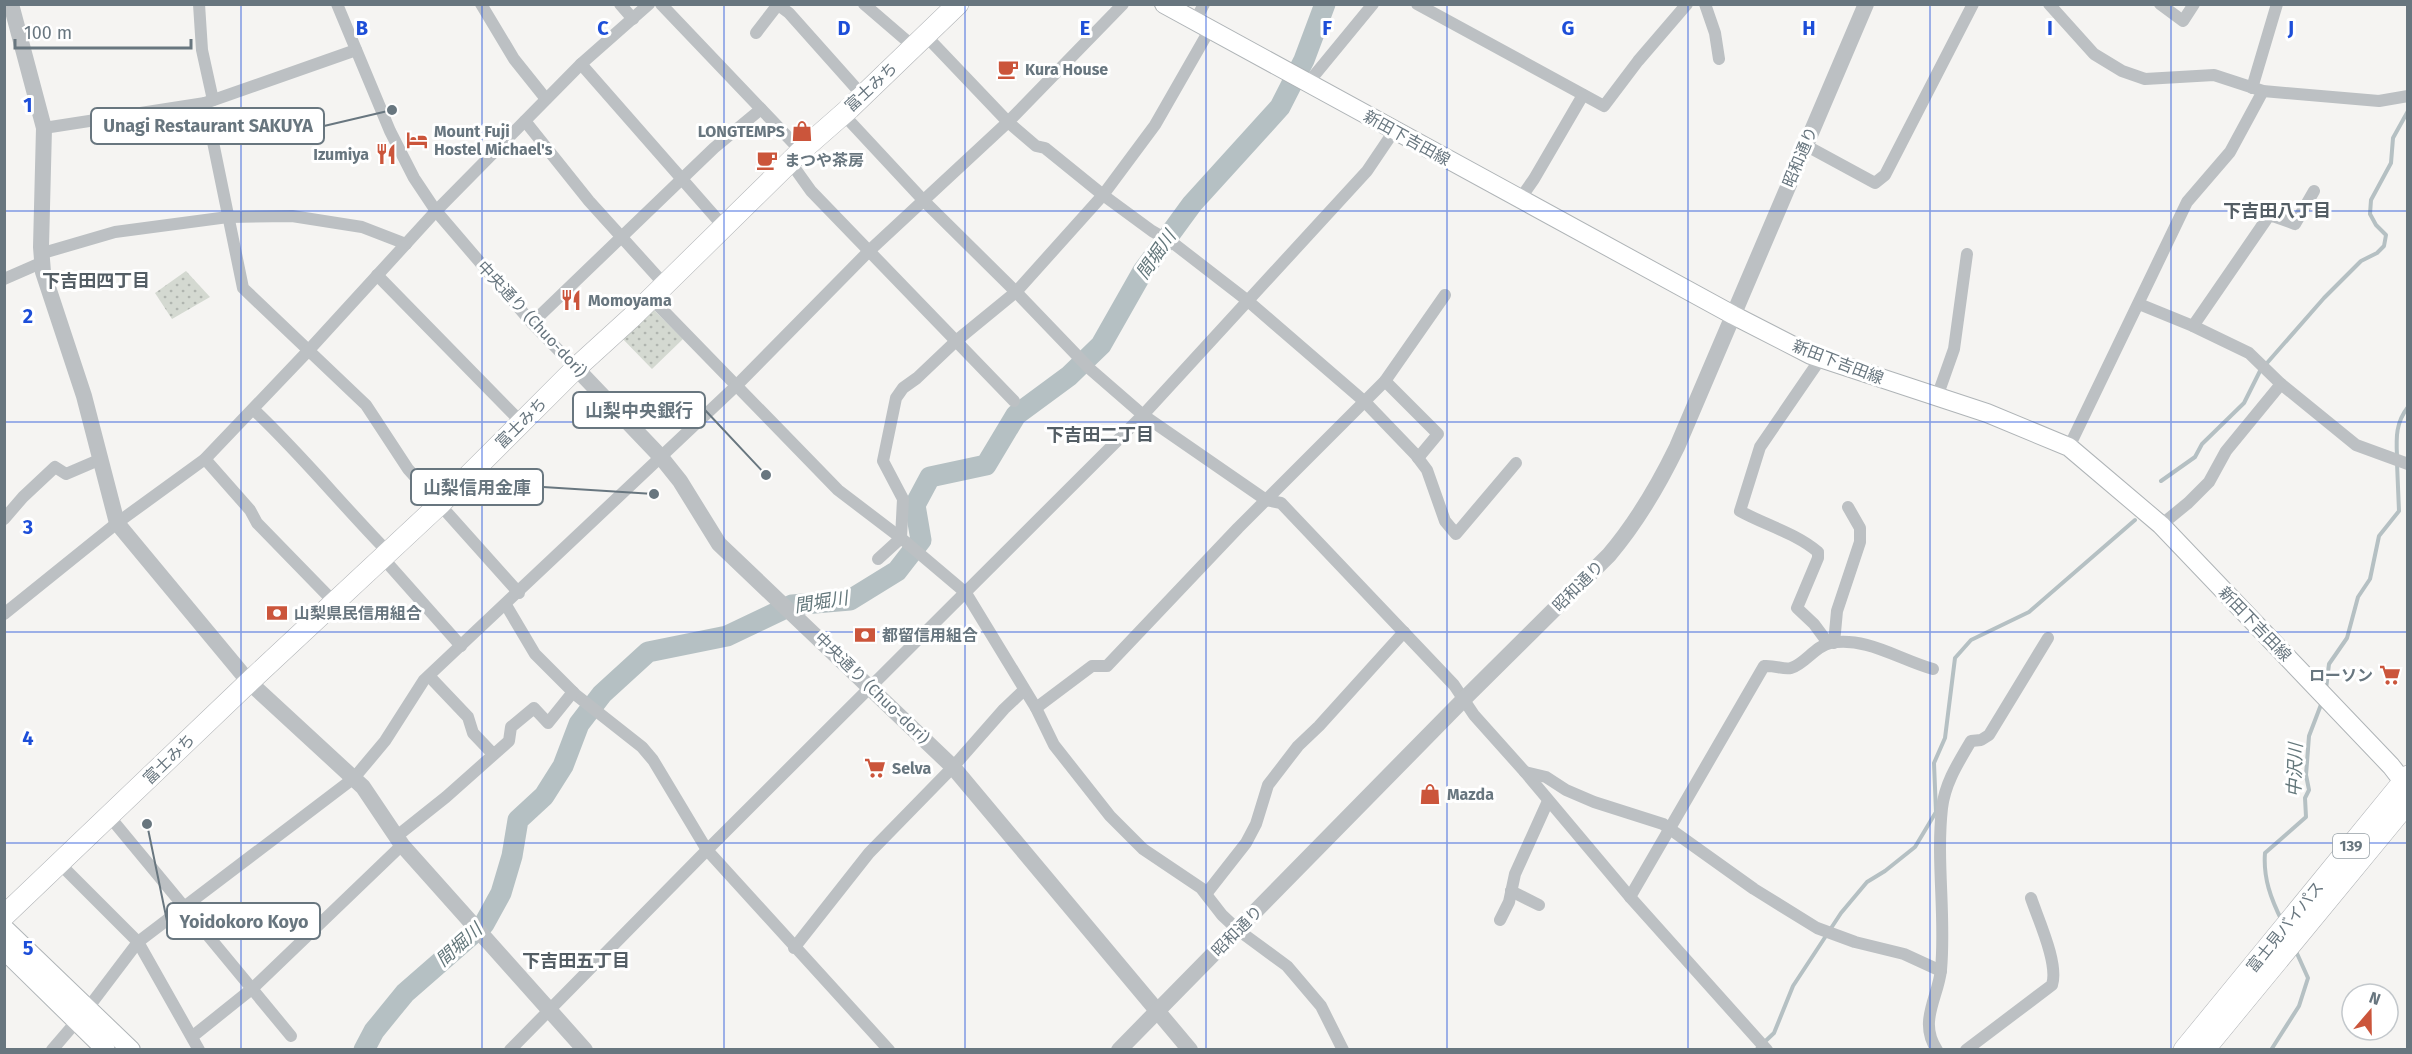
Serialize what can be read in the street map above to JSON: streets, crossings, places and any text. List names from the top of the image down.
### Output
{
  "streets": {
    "highway": ["富士みち", "139", "富士見バイパス"],
    "main road": ["新田下吉田線"],
    "street": ["昭和通り", "中央通り (Chuo-dori)"]
  },
  "crossings": [
    ["富士みち", "中央通り (Chuo-dori)"],
    ["新田下吉田線", "昭和通り"],
    ["新田下吉田線", "富士見バイパス"],
    ["昭和通り", "中央通り (Chuo-dori)"]
  ],
  "districts": [
    "下吉田八丁目",
    "下吉田四丁目",
    "下吉田二丁目",
    "下吉田五丁目"
  ],
  "water": ["間堀川", "中沢川"],
  "places": {
    "cafe": ["Kura House", "まつや茶房"],
    "other": [
      "Unagi Restaurant SAKUYA",
      "山梨中央銀行",
      "山梨信用金庫",
      "Yoidokoro Koyo"
    ],
    "shop": ["LONGTEMPS", "Mazda"],
    "hotel": ["Mount Fuji Hostel Michael's"],
    "restaurant": ["Izumiya", "Momoyama"],
    "bank": ["山梨県民信用組合", "都留信用組合"],
    "supermarket": ["ローソン", "Selva"]
  },
  "scale_bar": "100 m",
  "north": "top",
  "grid": {
    "columns": [
      "B",
      "C",
      "D",
      "E",
      "F",
      "G",
      "H",
      "I",
      "J"
    ],
    "rows": [
      "1",
      "2",
      "3",
      "4",
      "5"
    ]
  }
}
